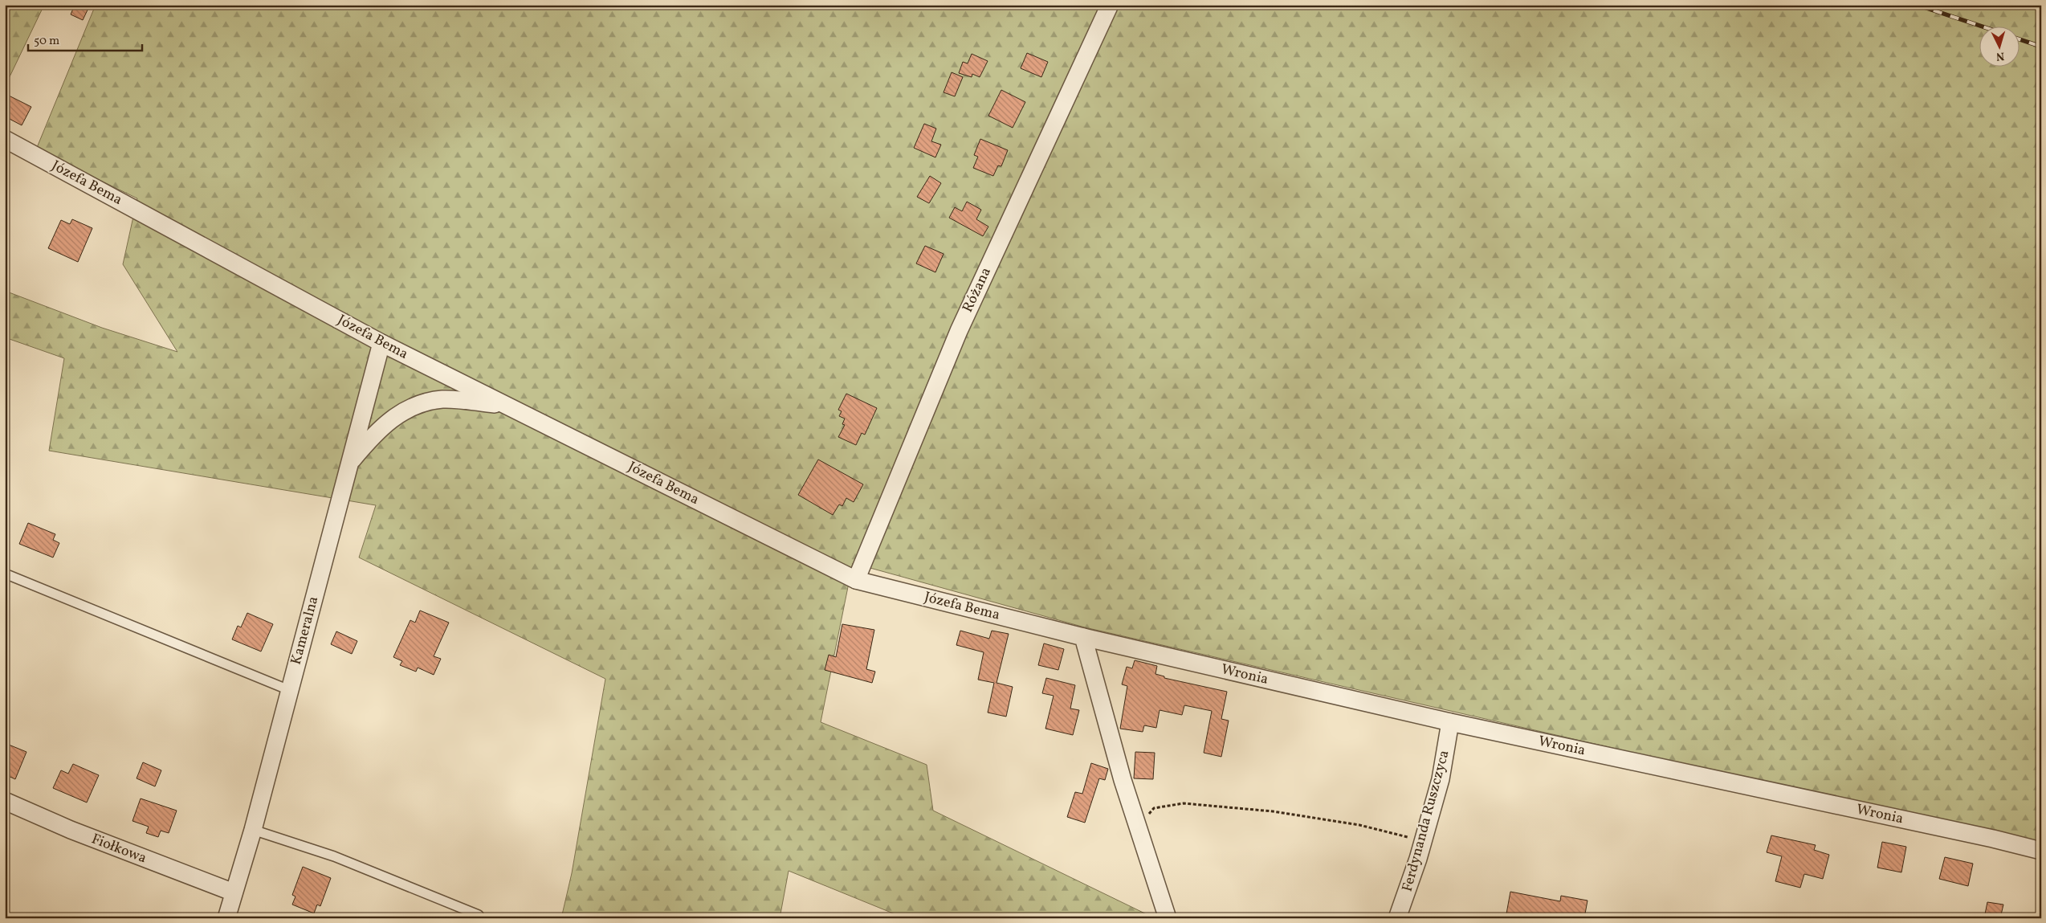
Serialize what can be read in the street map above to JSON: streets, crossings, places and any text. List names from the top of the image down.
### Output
{
  "streets": {
    "street": [
      "Józefa Bema",
      "Różana",
      "Kameralna",
      "Wronia",
      "Ferdynanda Ruszczyca",
      "Fiołkowa"
    ]
  },
  "crossings": [
    ["Józefa Bema", "Różana"],
    ["Józefa Bema", "Kameralna"],
    ["Józefa Bema", "Wronia"],
    ["Kameralna", "Fiołkowa"],
    ["Wronia", "Ferdynanda Ruszczyca"]
  ],
  "scale_bar": "50 m",
  "north": "bottom"
}
